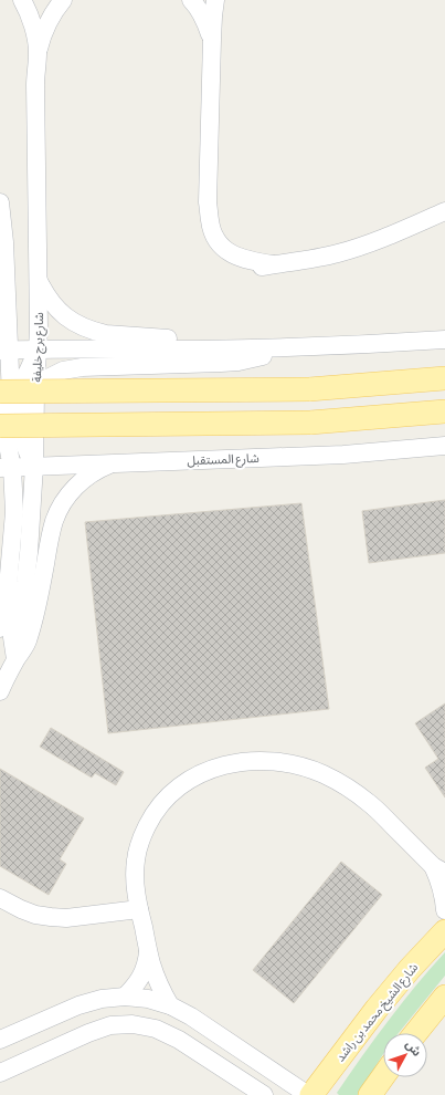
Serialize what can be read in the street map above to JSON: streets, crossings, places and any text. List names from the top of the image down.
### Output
{
  "streets": {
    "main road": ["شارع الشيخ محمد بن راشد"],
    "street": ["شارع برج خليفة", "شارع المستقبل"]
  },
  "crossings": [
    ["شارع برج خليفة", "شارع المستقبل"]
  ],
  "north": "top right"
}
